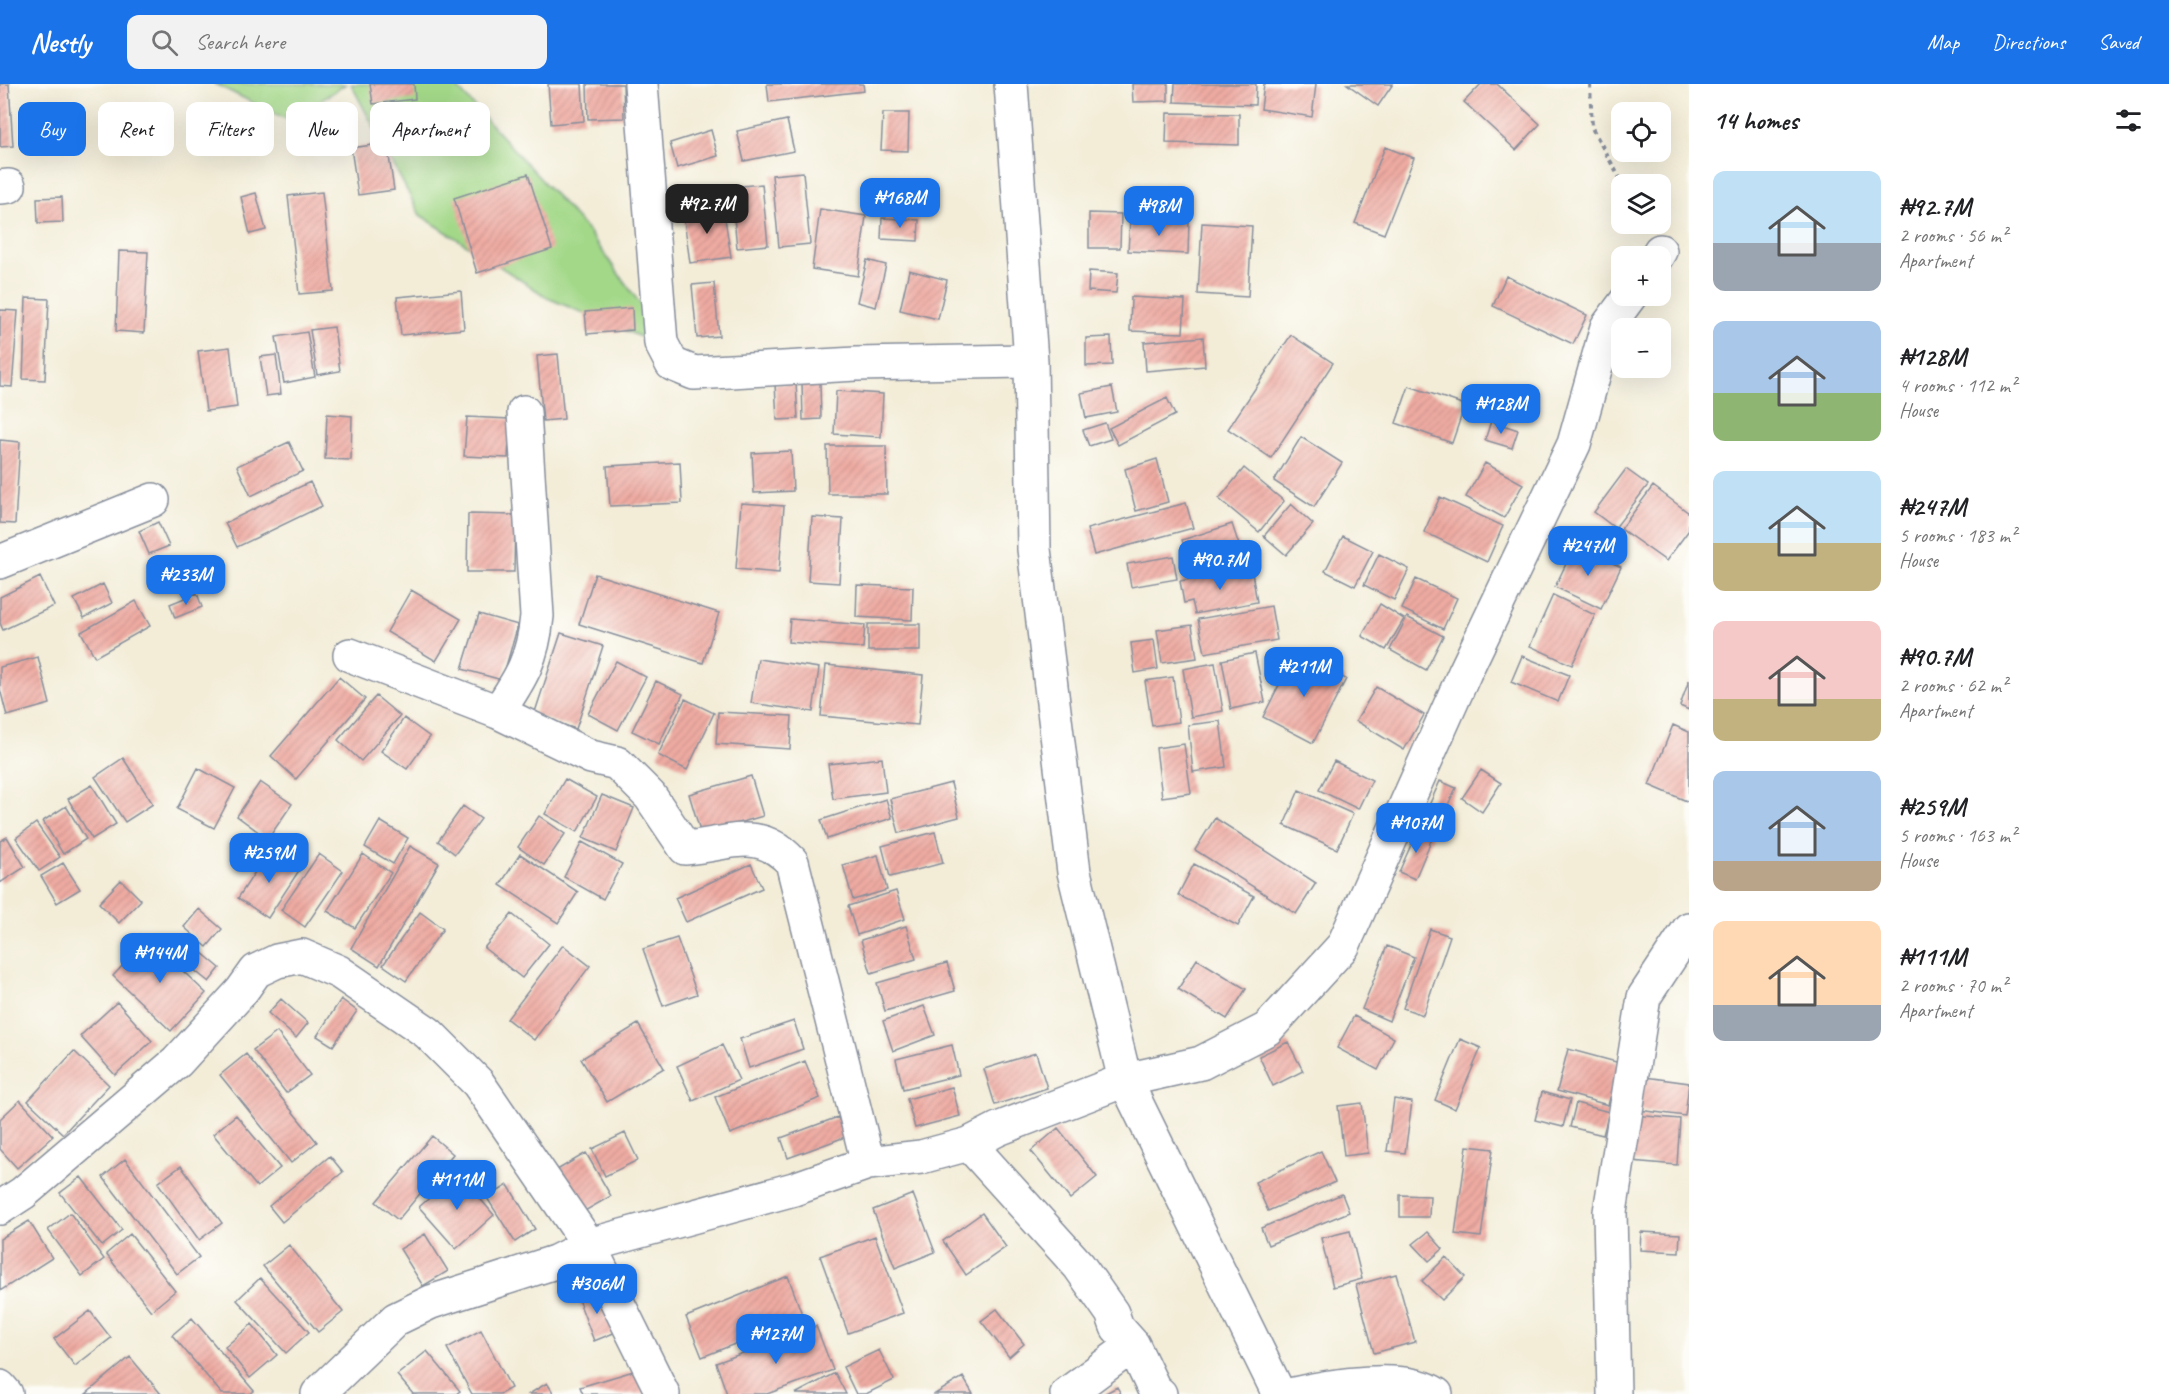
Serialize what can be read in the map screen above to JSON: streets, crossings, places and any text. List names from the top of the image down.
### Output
{
  "page": {
    "header": "Nestly",
    "search": "Search here",
    "nav": ["Map", "Directions", "Saved"],
    "heading": "14 homes",
    "map_buttons": ["+", "−"],
    "chip": [
      "Buy",
      "Rent",
      "Filters",
      "New",
      "Apartment"
    ],
    "list": [
      {
        "name": "₦92.7M",
        "note": "2 rooms · 56 m² · Apartment"
      },
      {
        "name": "₦128M",
        "note": "4 rooms · 112 m² · House"
      },
      {
        "name": "₦247M",
        "note": "5 rooms · 183 m² · House"
      },
      {
        "name": "₦90.7M",
        "note": "2 rooms · 62 m² · Apartment"
      },
      {
        "name": "₦259M",
        "note": "5 rooms · 163 m² · House"
      },
      {
        "name": "₦111M",
        "note": "2 rooms · 70 m² · Apartment"
      }
    ],
    "price": [
      "₦168M",
      "₦92.7M",
      "₦98M",
      "₦128M",
      "₦247M",
      "₦90.7M",
      "₦233M",
      "₦211M",
      "₦107M",
      "₦259M",
      "₦144M",
      "₦111M",
      "₦306M",
      "₦127M"
    ]
  }
}
